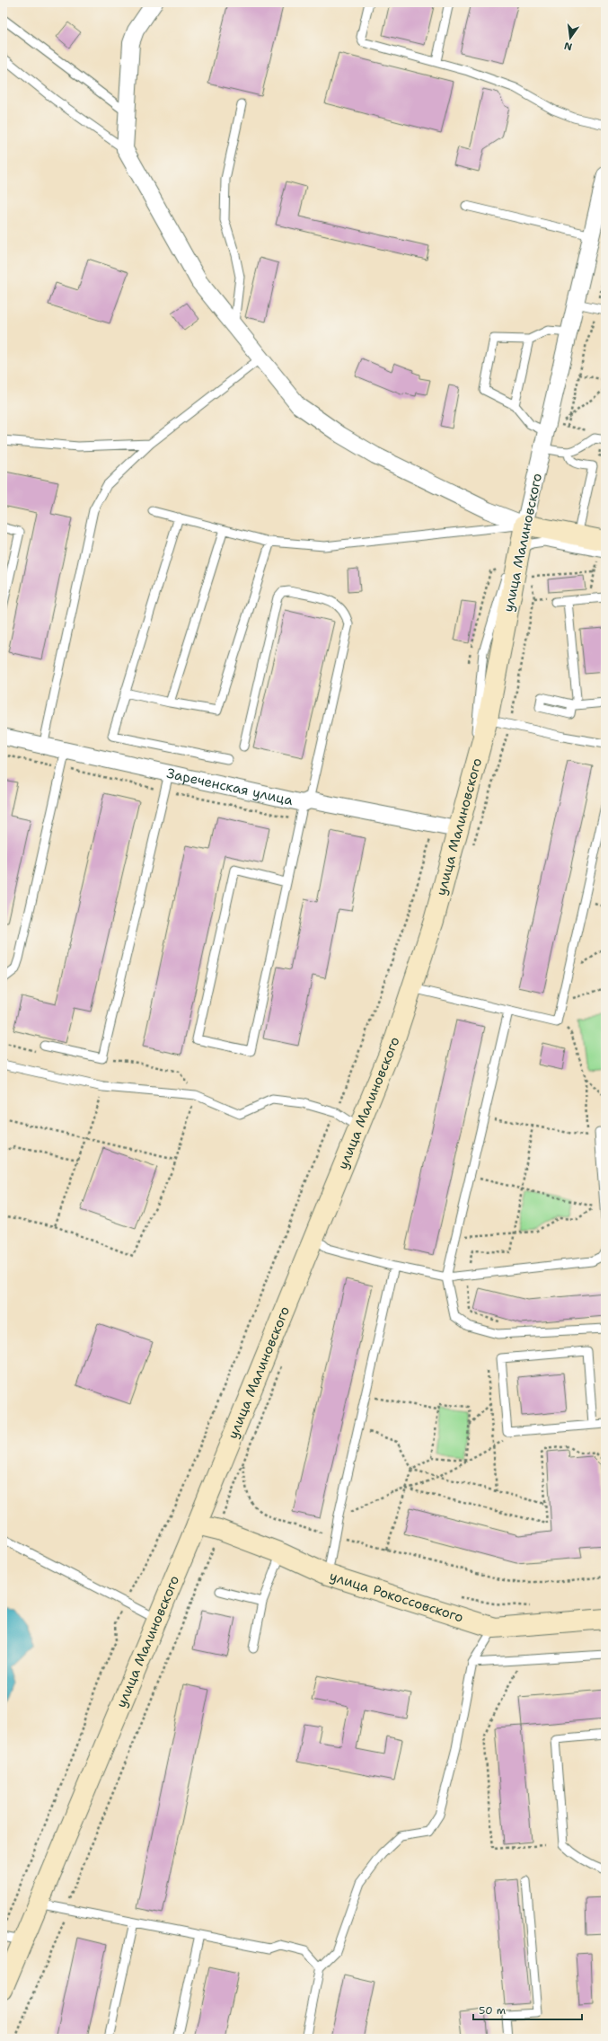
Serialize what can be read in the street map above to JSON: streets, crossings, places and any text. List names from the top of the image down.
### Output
{
  "streets": {
    "street": ["улица Малиновского", "Зареченская улица", "улица Рокоссовского"]
  },
  "crossings": [
    ["улица Малиновского", "Зареченская улица"],
    ["улица Малиновского", "улица Рокоссовского"]
  ],
  "scale_bar": "50 m",
  "north": "bottom"
}
